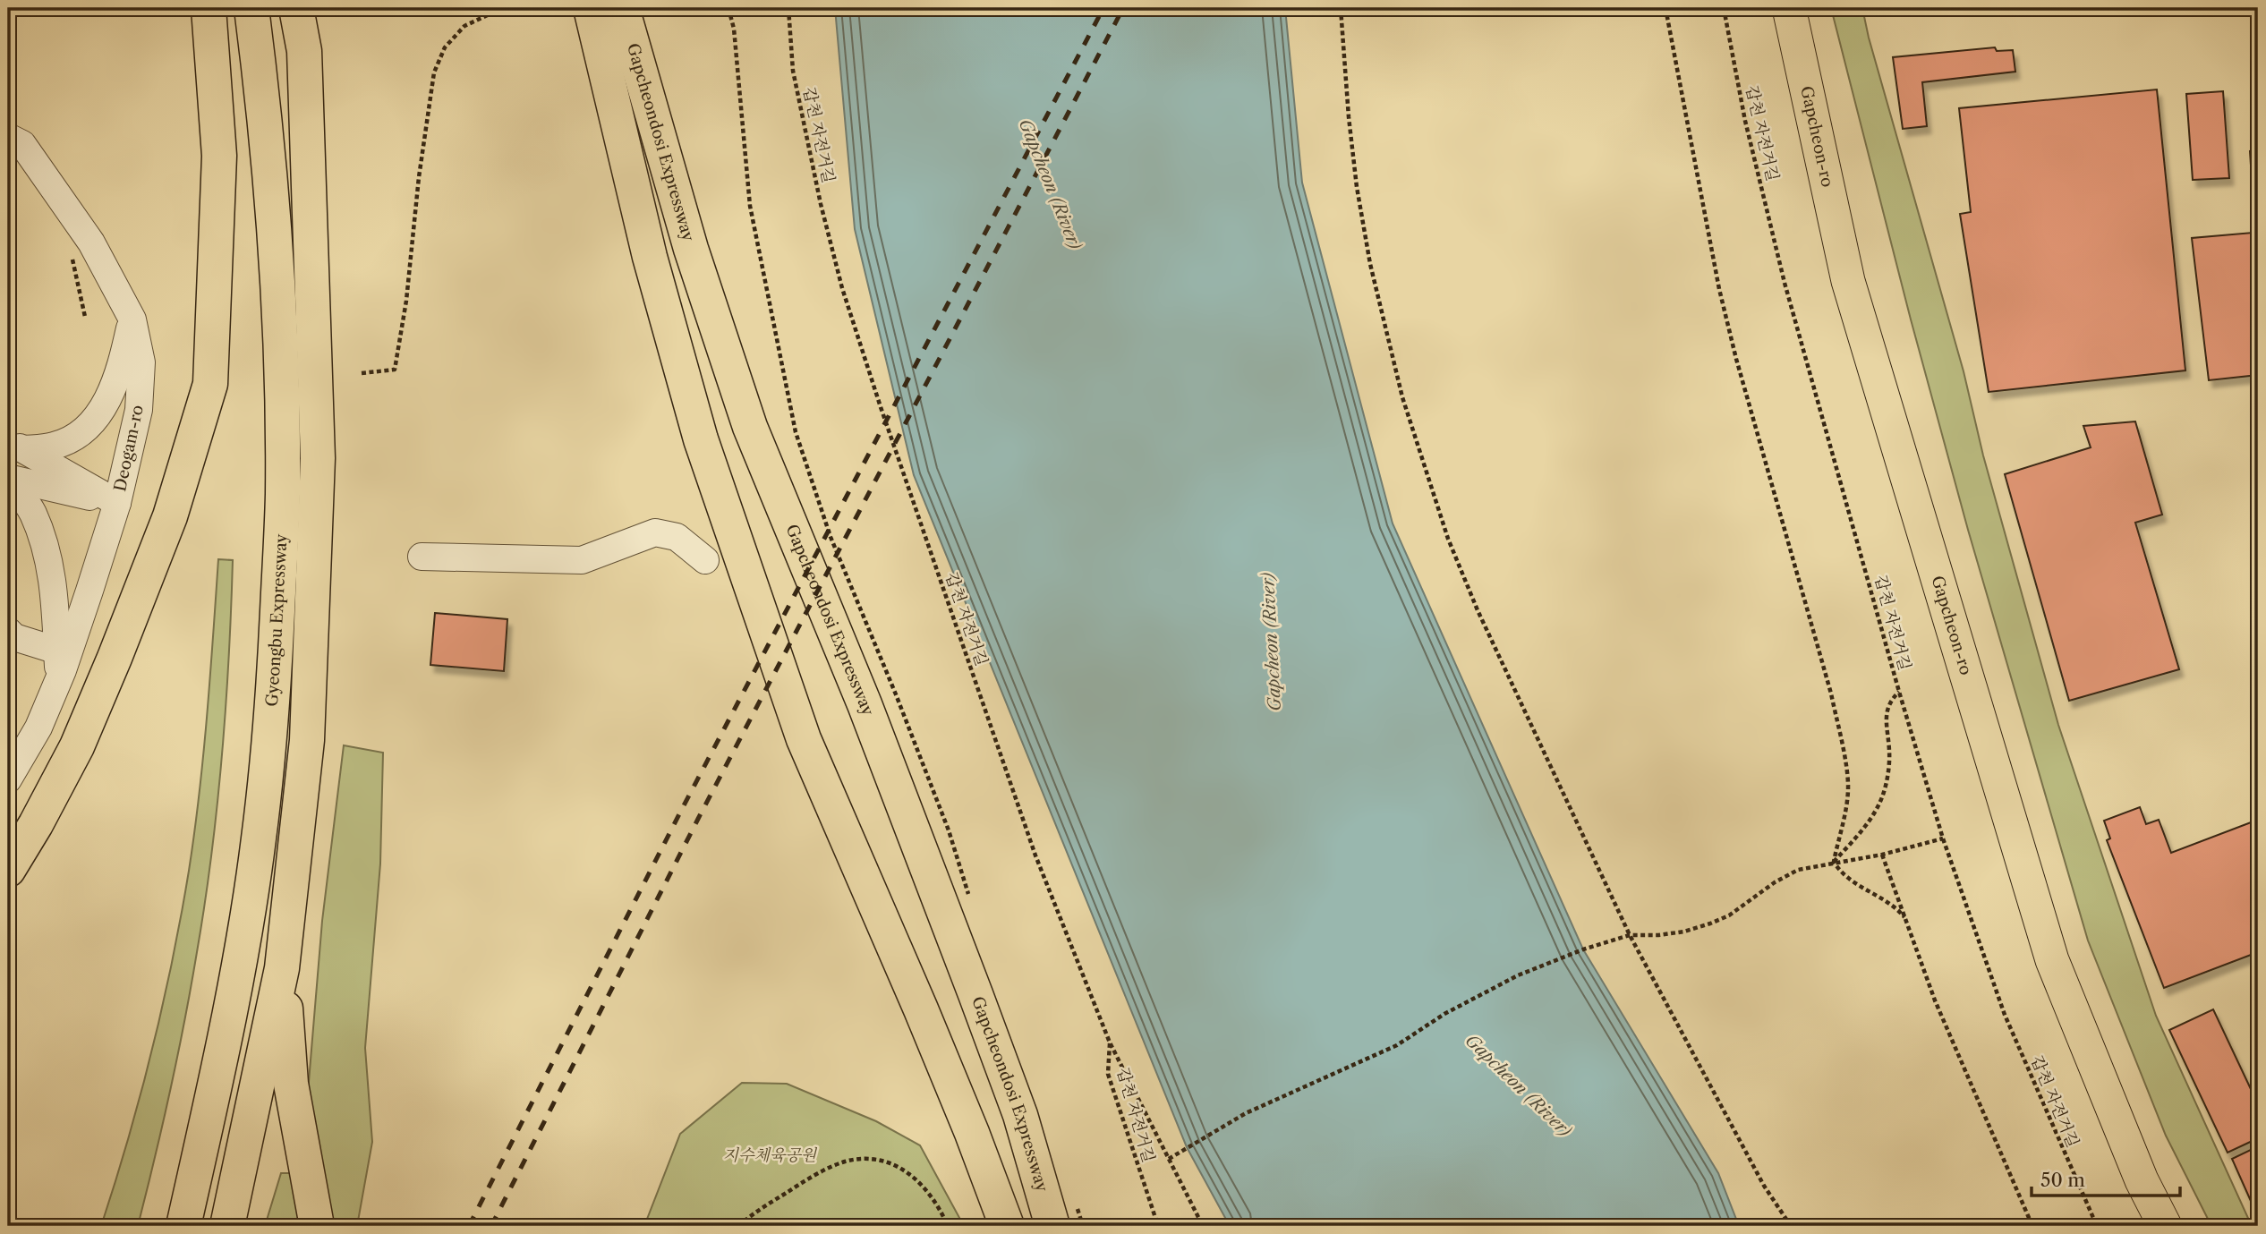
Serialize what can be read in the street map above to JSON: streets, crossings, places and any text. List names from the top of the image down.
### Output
{
  "streets": {
    "highway": ["Gapcheondosi Expressway", "Gyeongbu Expressway"],
    "main road": ["Gapcheon-ro"],
    "street": ["Deogam-ro"],
    "path": ["갑천 자전거길"]
  },
  "water": ["Gapcheon (River)"],
  "parks": ["지수체육공원"],
  "scale_bar": "50 m"
}
